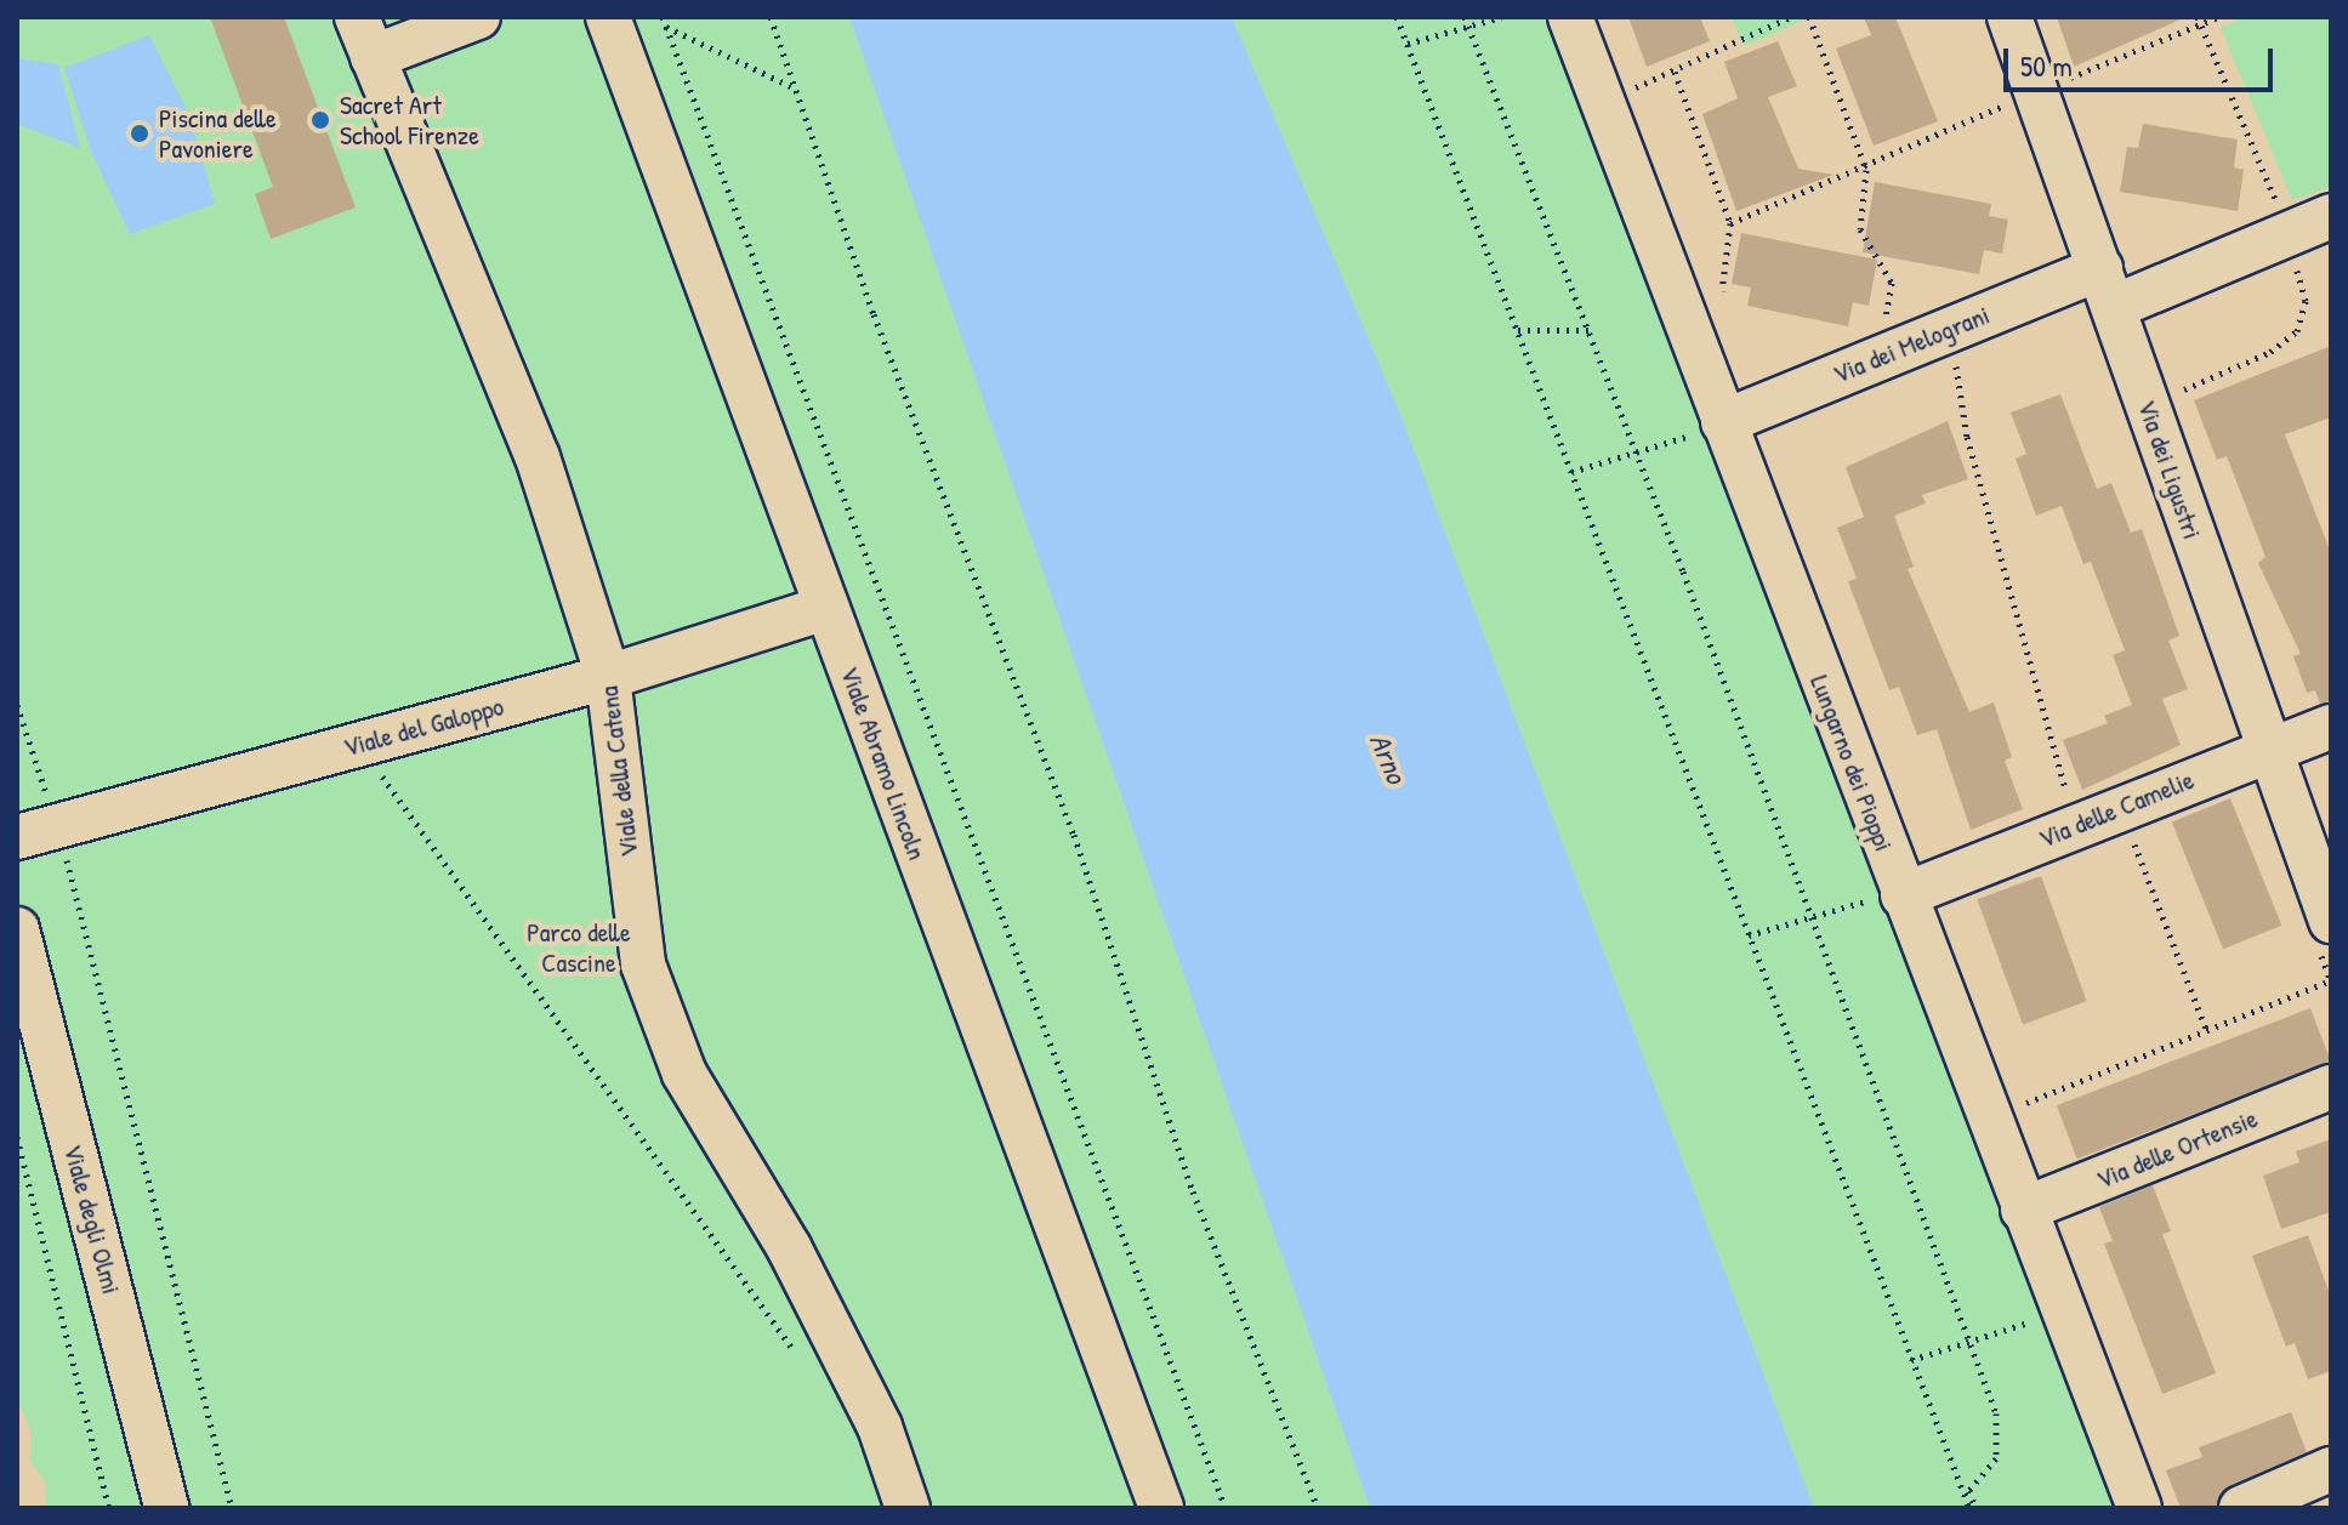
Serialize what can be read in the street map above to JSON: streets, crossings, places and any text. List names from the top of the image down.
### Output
{
  "streets": {
    "street": [
      "Via dei Melograni",
      "Via dei Ligustri",
      "Viale del Galoppo",
      "Viale Abramo Lincoln",
      "Lungarno dei Pioppi",
      "Viale della Catena",
      "Via delle Camelie",
      "Via delle Ortensie",
      "Viale degli Olmi"
    ]
  },
  "crossings": [
    ["Via dei Melograni", "Via dei Ligustri"],
    ["Via dei Melograni", "Lungarno dei Pioppi"],
    ["Via dei Ligustri", "Via delle Camelie"],
    ["Viale del Galoppo", "Viale Abramo Lincoln"],
    ["Viale del Galoppo", "Viale della Catena"],
    ["Lungarno dei Pioppi", "Via delle Camelie"],
    ["Lungarno dei Pioppi", "Via delle Ortensie"]
  ],
  "water": ["Arno"],
  "parks": ["Parco delle Cascine"],
  "places": ["Sacret Art School Firenze", "Piscina delle Pavoniere"],
  "scale_bar": "50 m"
}
